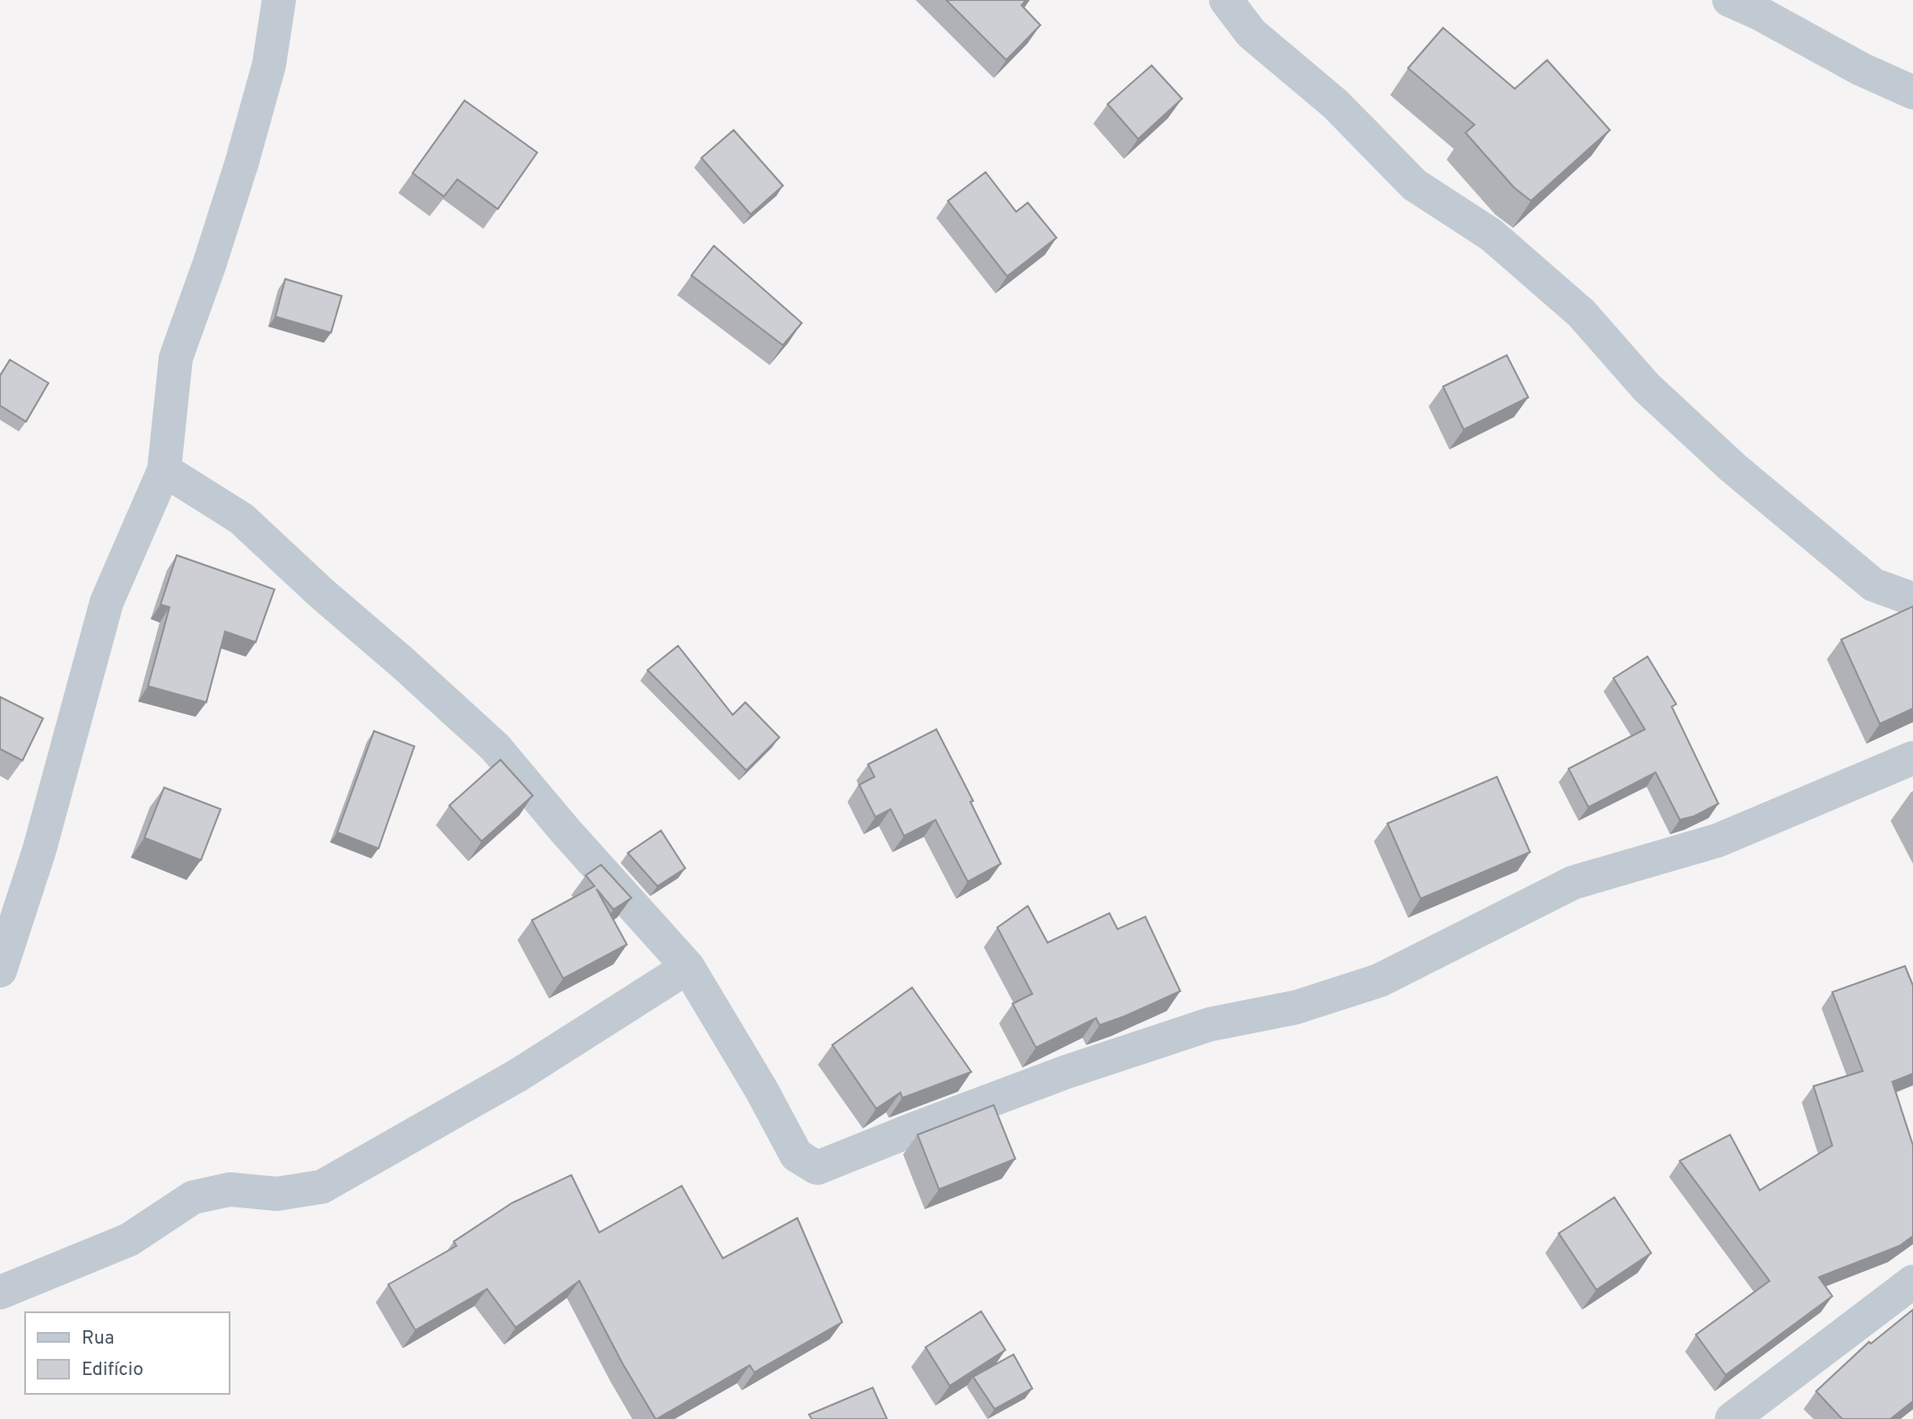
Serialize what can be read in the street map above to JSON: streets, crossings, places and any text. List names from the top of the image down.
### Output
{
  "legend": ["Rua", "Edifício"]
}
